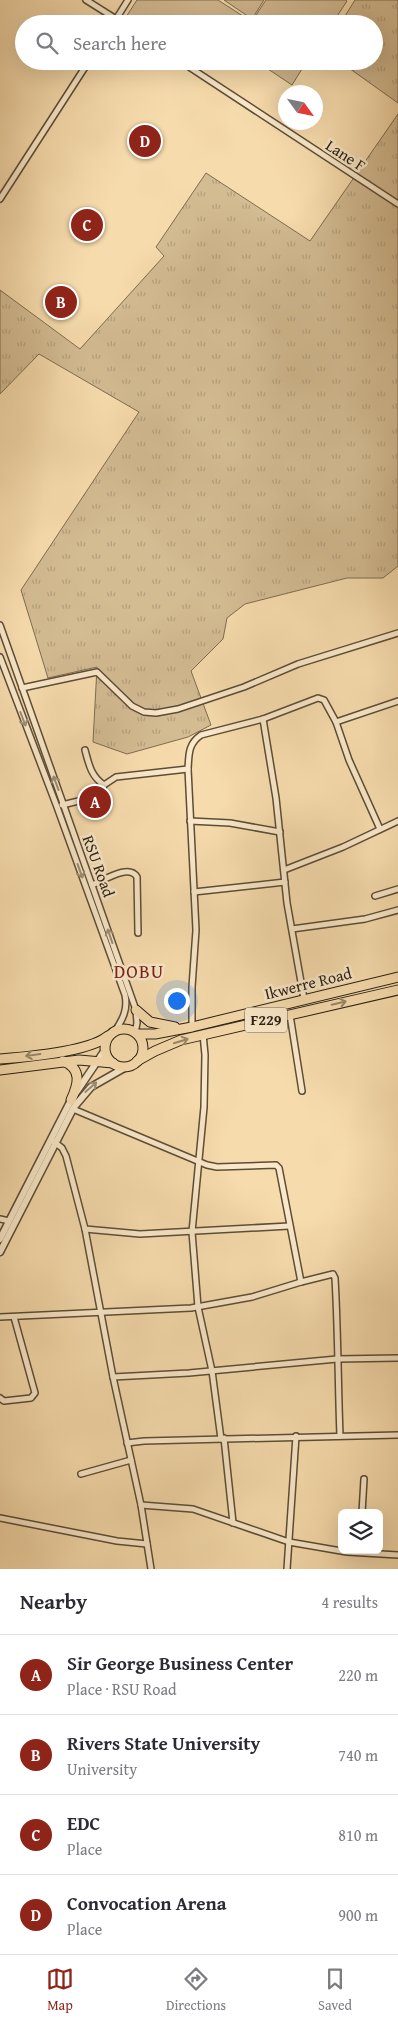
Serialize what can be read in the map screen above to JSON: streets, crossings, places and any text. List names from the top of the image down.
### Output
{
  "streets": {
    "main road": ["Ikwerre Road", "F229"],
    "street": ["Lane F", "RSU Road"]
  },
  "crossings": [
    ["RSU Road", "Ikwerre Road"],
    ["RSU Road", "F229"],
    ["Ikwerre Road", "F229"]
  ],
  "districts": ["DOBU"],
  "north": "bottom right",
  "page": {
    "search": "Search here",
    "pins": [
      "D",
      "C",
      "B",
      "A"
    ],
    "heading": ["Nearby", "4 results"],
    "list": [
      {
        "mark": "A",
        "name": "Sir George Business Center",
        "note": "Place · RSU Road",
        "value": "220 m"
      },
      {
        "mark": "B",
        "name": "Rivers State University",
        "note": "University",
        "value": "740 m"
      },
      {
        "mark": "C",
        "name": "EDC",
        "note": "Place",
        "value": "810 m"
      },
      {
        "mark": "D",
        "name": "Convocation Arena",
        "note": "Place",
        "value": "900 m"
      }
    ],
    "nav": ["Map", "Directions", "Saved"]
  }
}
